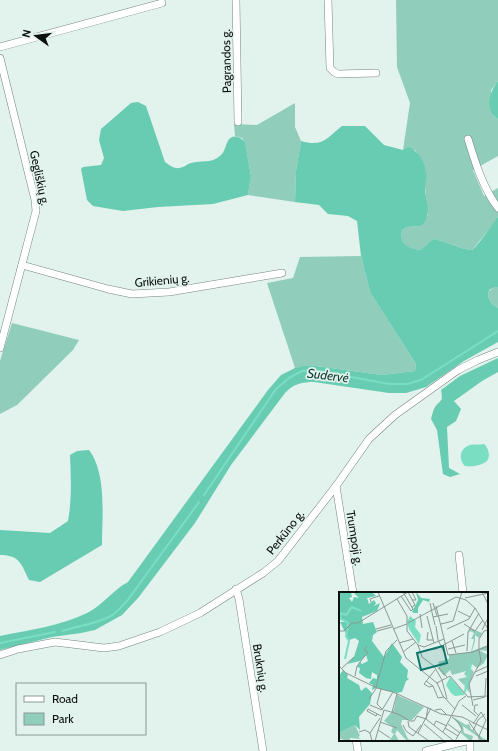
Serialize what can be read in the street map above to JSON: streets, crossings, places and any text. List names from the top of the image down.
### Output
{
  "streets": {
    "street": [
      "Pagrandos g.",
      "Gegliškių g.",
      "Grikienių g.",
      "Perkūno g.",
      "Trumpoji g.",
      "Bruknių g."
    ]
  },
  "crossings": [
    ["Gegliškių g.", "Grikienių g."],
    ["Perkūno g.", "Trumpoji g."],
    ["Perkūno g.", "Bruknių g."]
  ],
  "water": ["Sudervė"],
  "legend": ["Road", "Park"],
  "north": "left"
}
